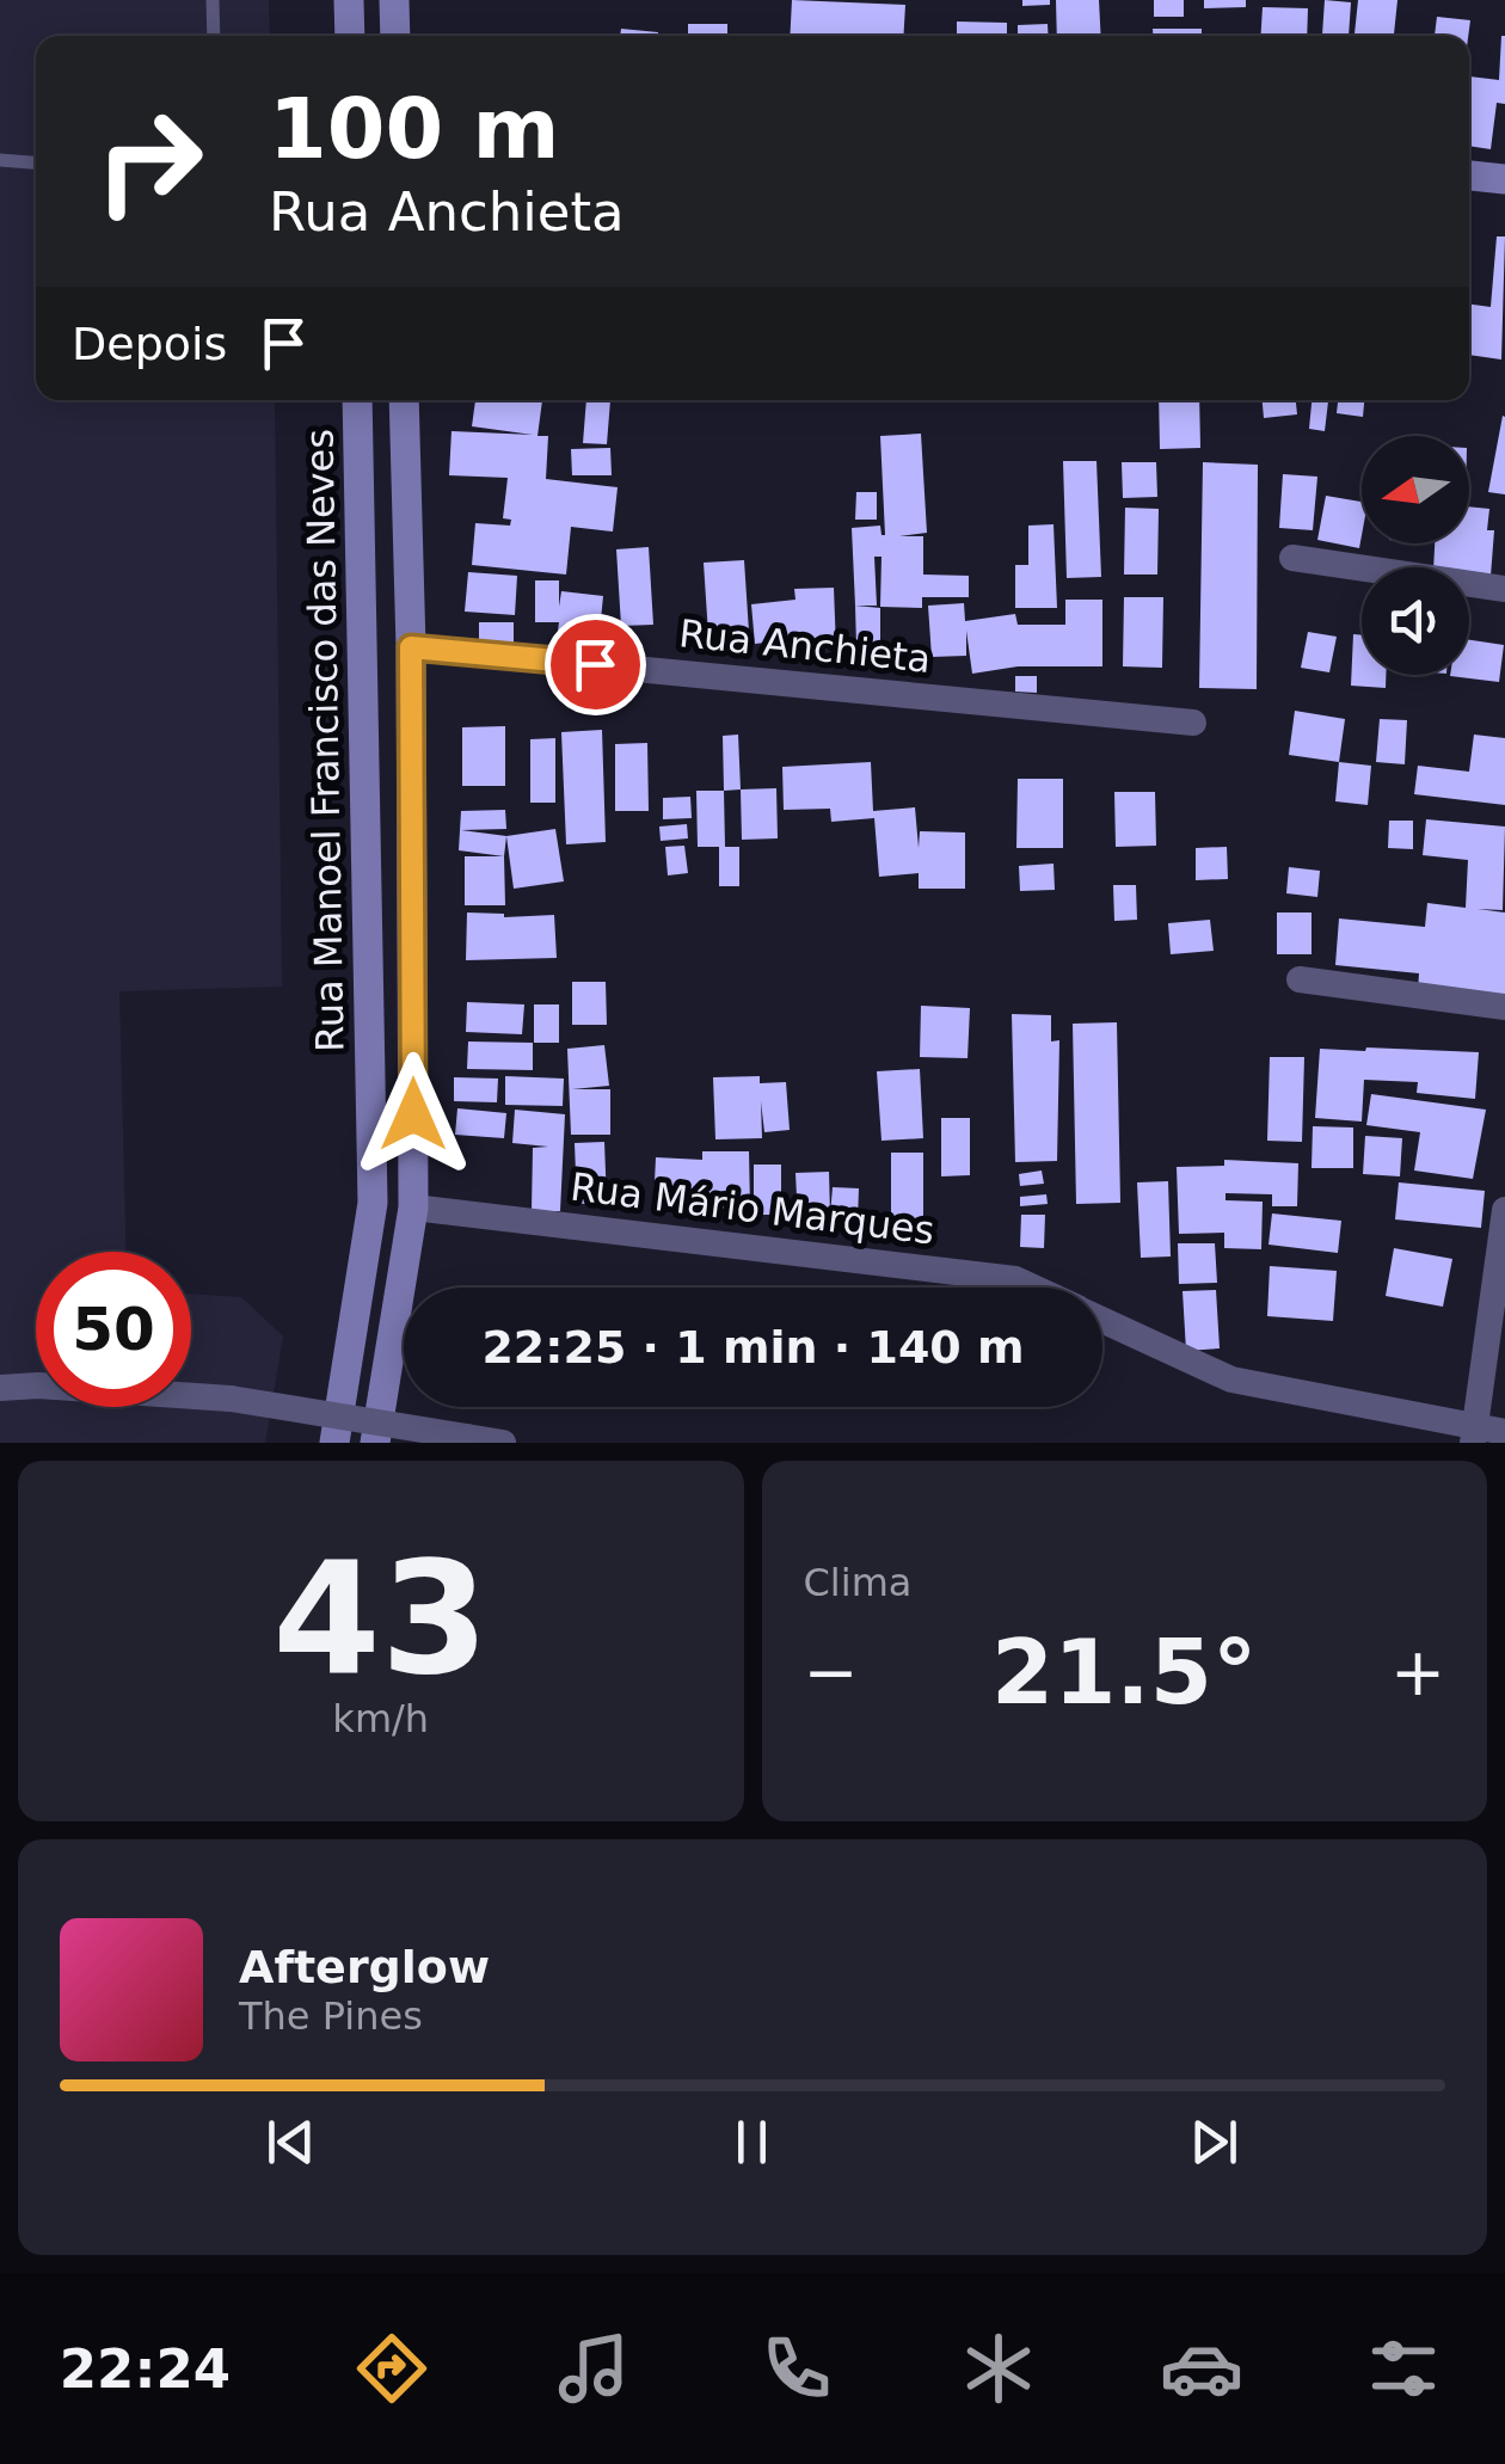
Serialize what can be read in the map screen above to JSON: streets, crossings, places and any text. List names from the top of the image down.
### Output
{
  "streets": {
    "main road": ["Rua Manoel Francisco das Neves"],
    "street": ["Rua Anchieta", "Rua Mário Marques"]
  },
  "north": "left",
  "page": {
    "turn": ["100 m", "Rua Anchieta"],
    "then": "Depois",
    "limit": "50",
    "trip": "22:25 · 1 min · 140 m",
    "tile": [
      ["43", "km/h"],
      "Clima"
    ],
    "heat": ["−", "21.5°", "+"],
    "song": ["Afterglow", "The Pines"],
    "tabs": "22:24"
  }
}
